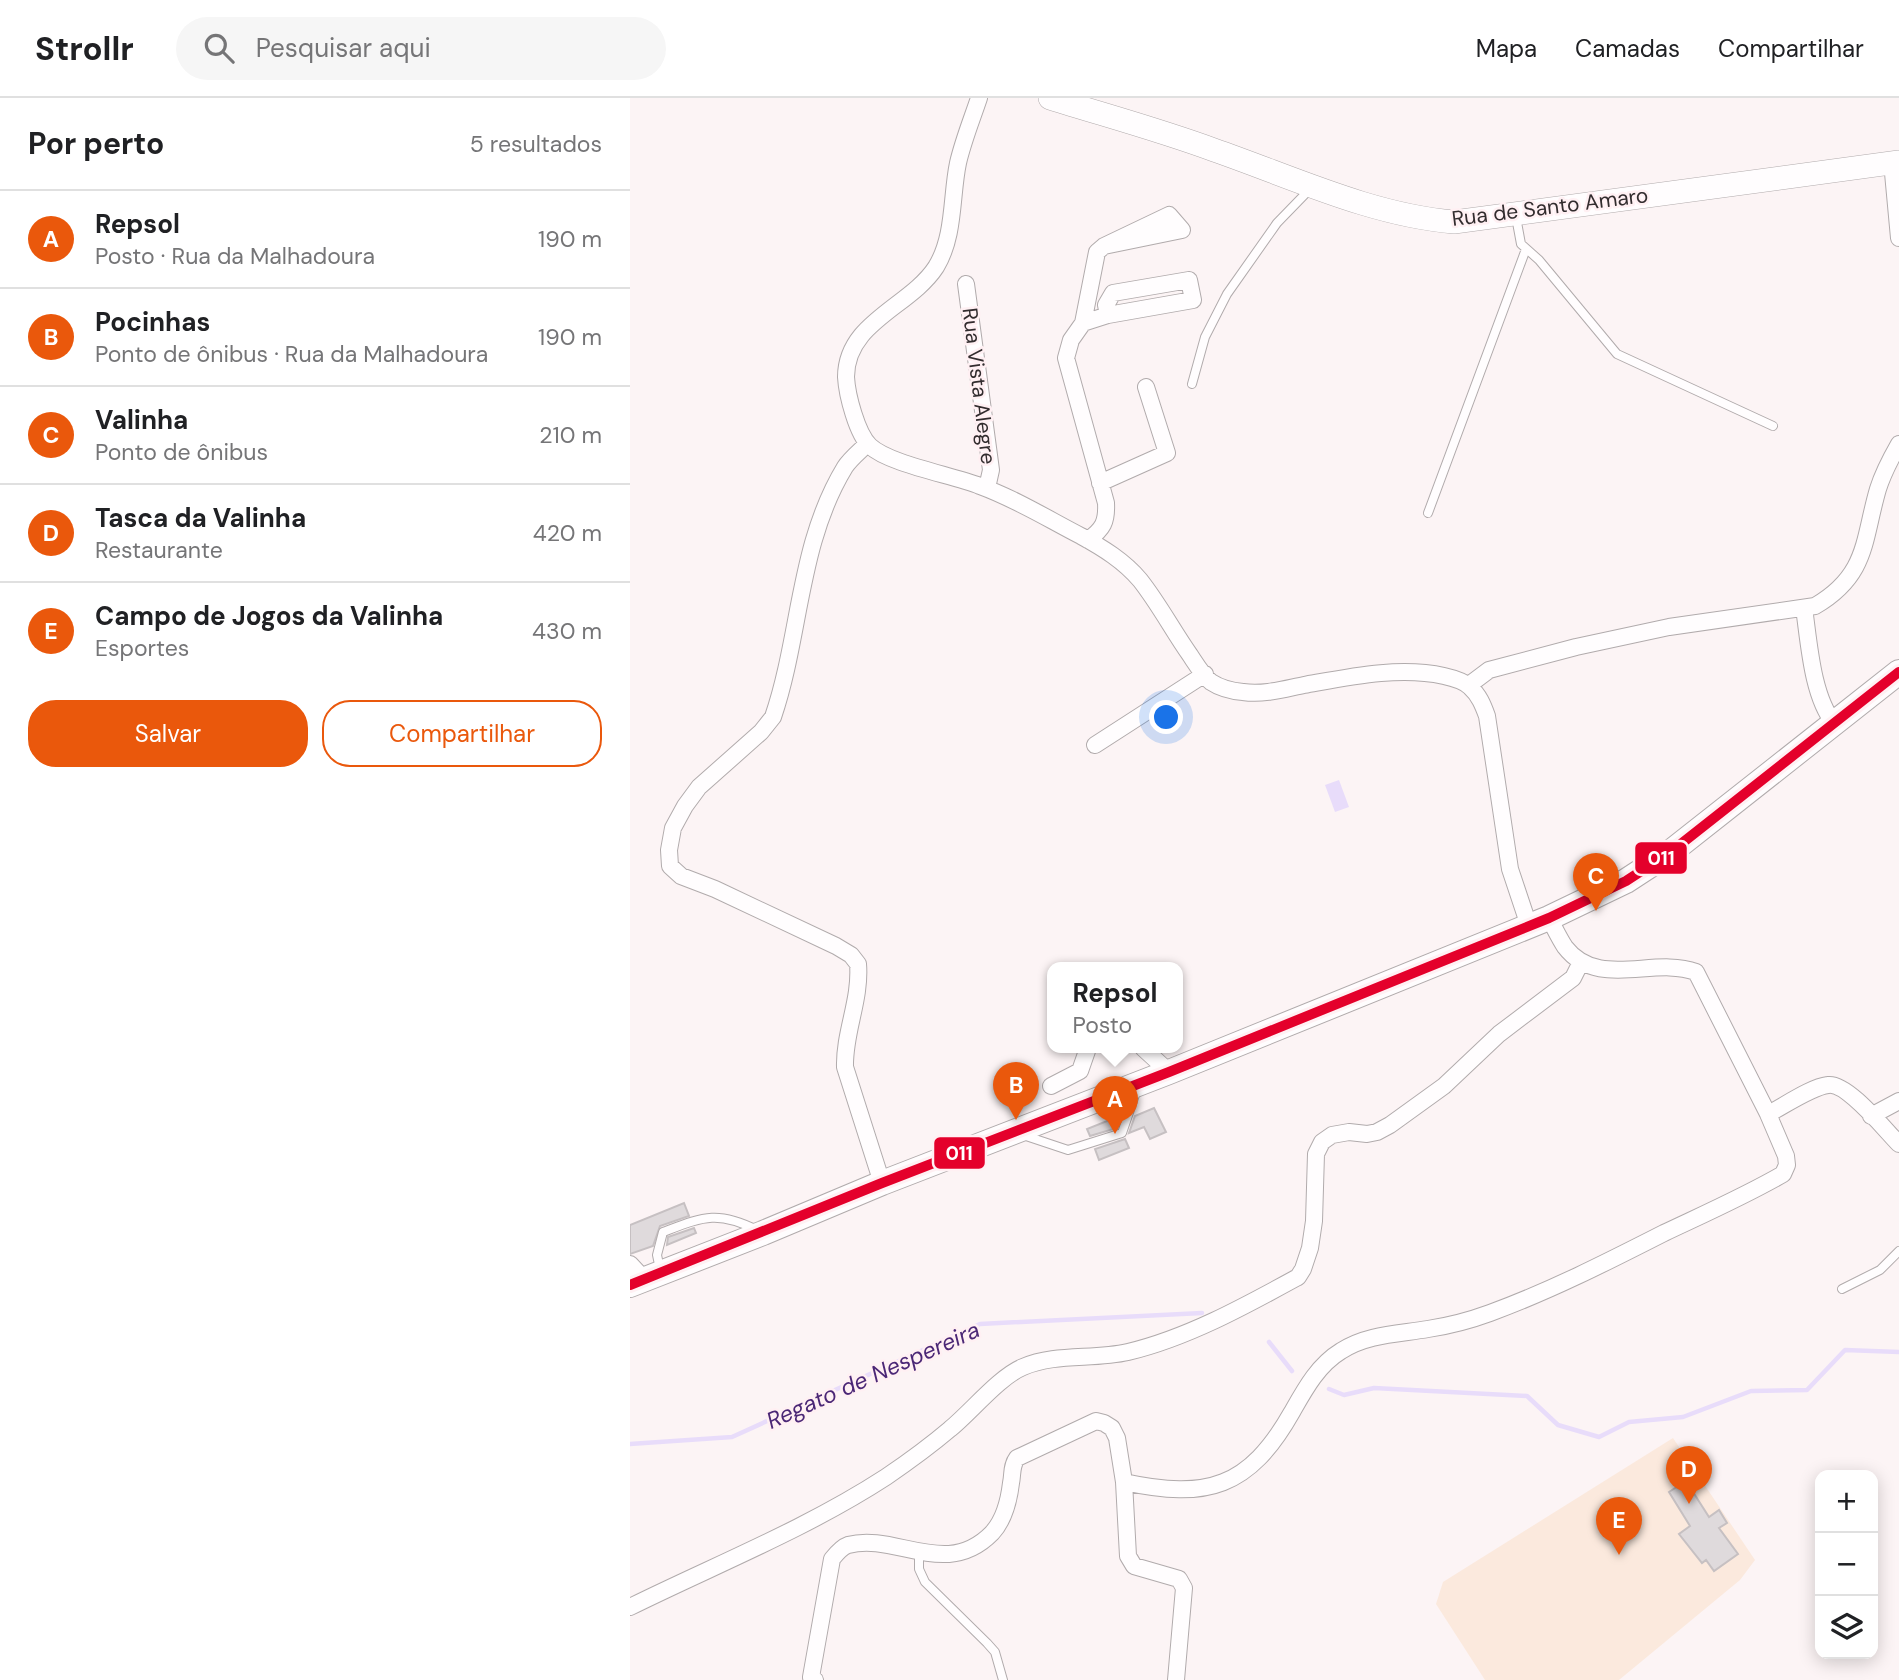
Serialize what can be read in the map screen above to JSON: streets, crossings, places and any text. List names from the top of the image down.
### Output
{
  "streets": {
    "street": ["Rua de Santo Amaro", "Rua Vista Alegre"]
  },
  "water": ["Regato de Nespereira"],
  "lines": ["transit line 011"],
  "page": {
    "header": "Strollr",
    "search": "Pesquisar aqui",
    "nav": ["Mapa", "Camadas", "Compartilhar"],
    "heading": ["Por perto", "5 resultados"],
    "list": [
      {
        "mark": "A",
        "name": "Repsol",
        "note": "Posto · Rua da Malhadoura",
        "value": "190 m"
      },
      {
        "mark": "B",
        "name": "Pocinhas",
        "note": "Ponto de ônibus · Rua da Malhadoura",
        "value": "190 m"
      },
      {
        "mark": "C",
        "name": "Valinha",
        "note": "Ponto de ônibus",
        "value": "210 m"
      },
      {
        "mark": "D",
        "name": "Tasca da Valinha",
        "note": "Restaurante",
        "value": "420 m"
      },
      {
        "mark": "E",
        "name": "Campo de Jogos da Valinha",
        "note": "Esportes",
        "value": "430 m"
      }
    ],
    "buttons": ["Salvar", "Compartilhar"],
    "pins": [
      "C",
      "B",
      "A",
      "D",
      "E"
    ],
    "popup": ["Repsol", "Posto"],
    "map_buttons": ["+", "−"]
  }
}
